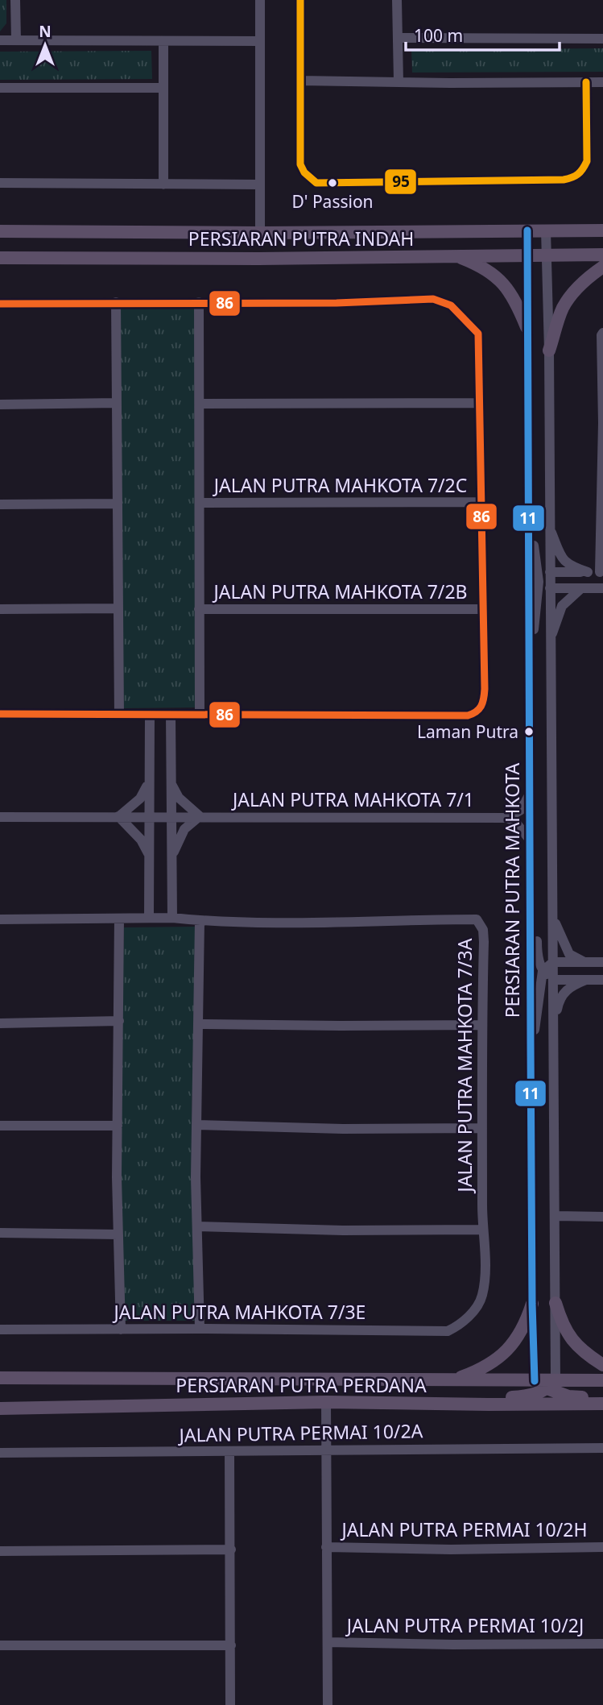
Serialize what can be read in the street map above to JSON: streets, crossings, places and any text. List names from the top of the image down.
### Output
{
  "streets": {
    "main road": ["PERSIARAN PUTRA INDAH", "PERSIARAN PUTRA PERDANA"],
    "street": [
      "JALAN PUTRA MAHKOTA 7/2C",
      "JALAN PUTRA MAHKOTA 7/2B",
      "JALAN PUTRA MAHKOTA 7/1",
      "PERSIARAN PUTRA MAHKOTA",
      "JALAN PUTRA MAHKOTA 7/3A",
      "JALAN PUTRA MAHKOTA 7/3E",
      "JALAN PUTRA PERMAI 10/2A",
      "JALAN PUTRA PERMAI 10/2H",
      "JALAN PUTRA PERMAI 10/2J"
    ]
  },
  "crossings": [
    ["PERSIARAN PUTRA INDAH", "PERSIARAN PUTRA MAHKOTA"],
    ["PERSIARAN PUTRA MAHKOTA", "PERSIARAN PUTRA PERDANA"],
    ["JALAN PUTRA MAHKOTA 7/3A", "JALAN PUTRA MAHKOTA 7/3E"]
  ],
  "places": ["D' Passion", "Laman Putra"],
  "lines": ["transit line 95", "transit line 11", "transit line 86"],
  "scale_bar": "100 m",
  "north": "top"
}
